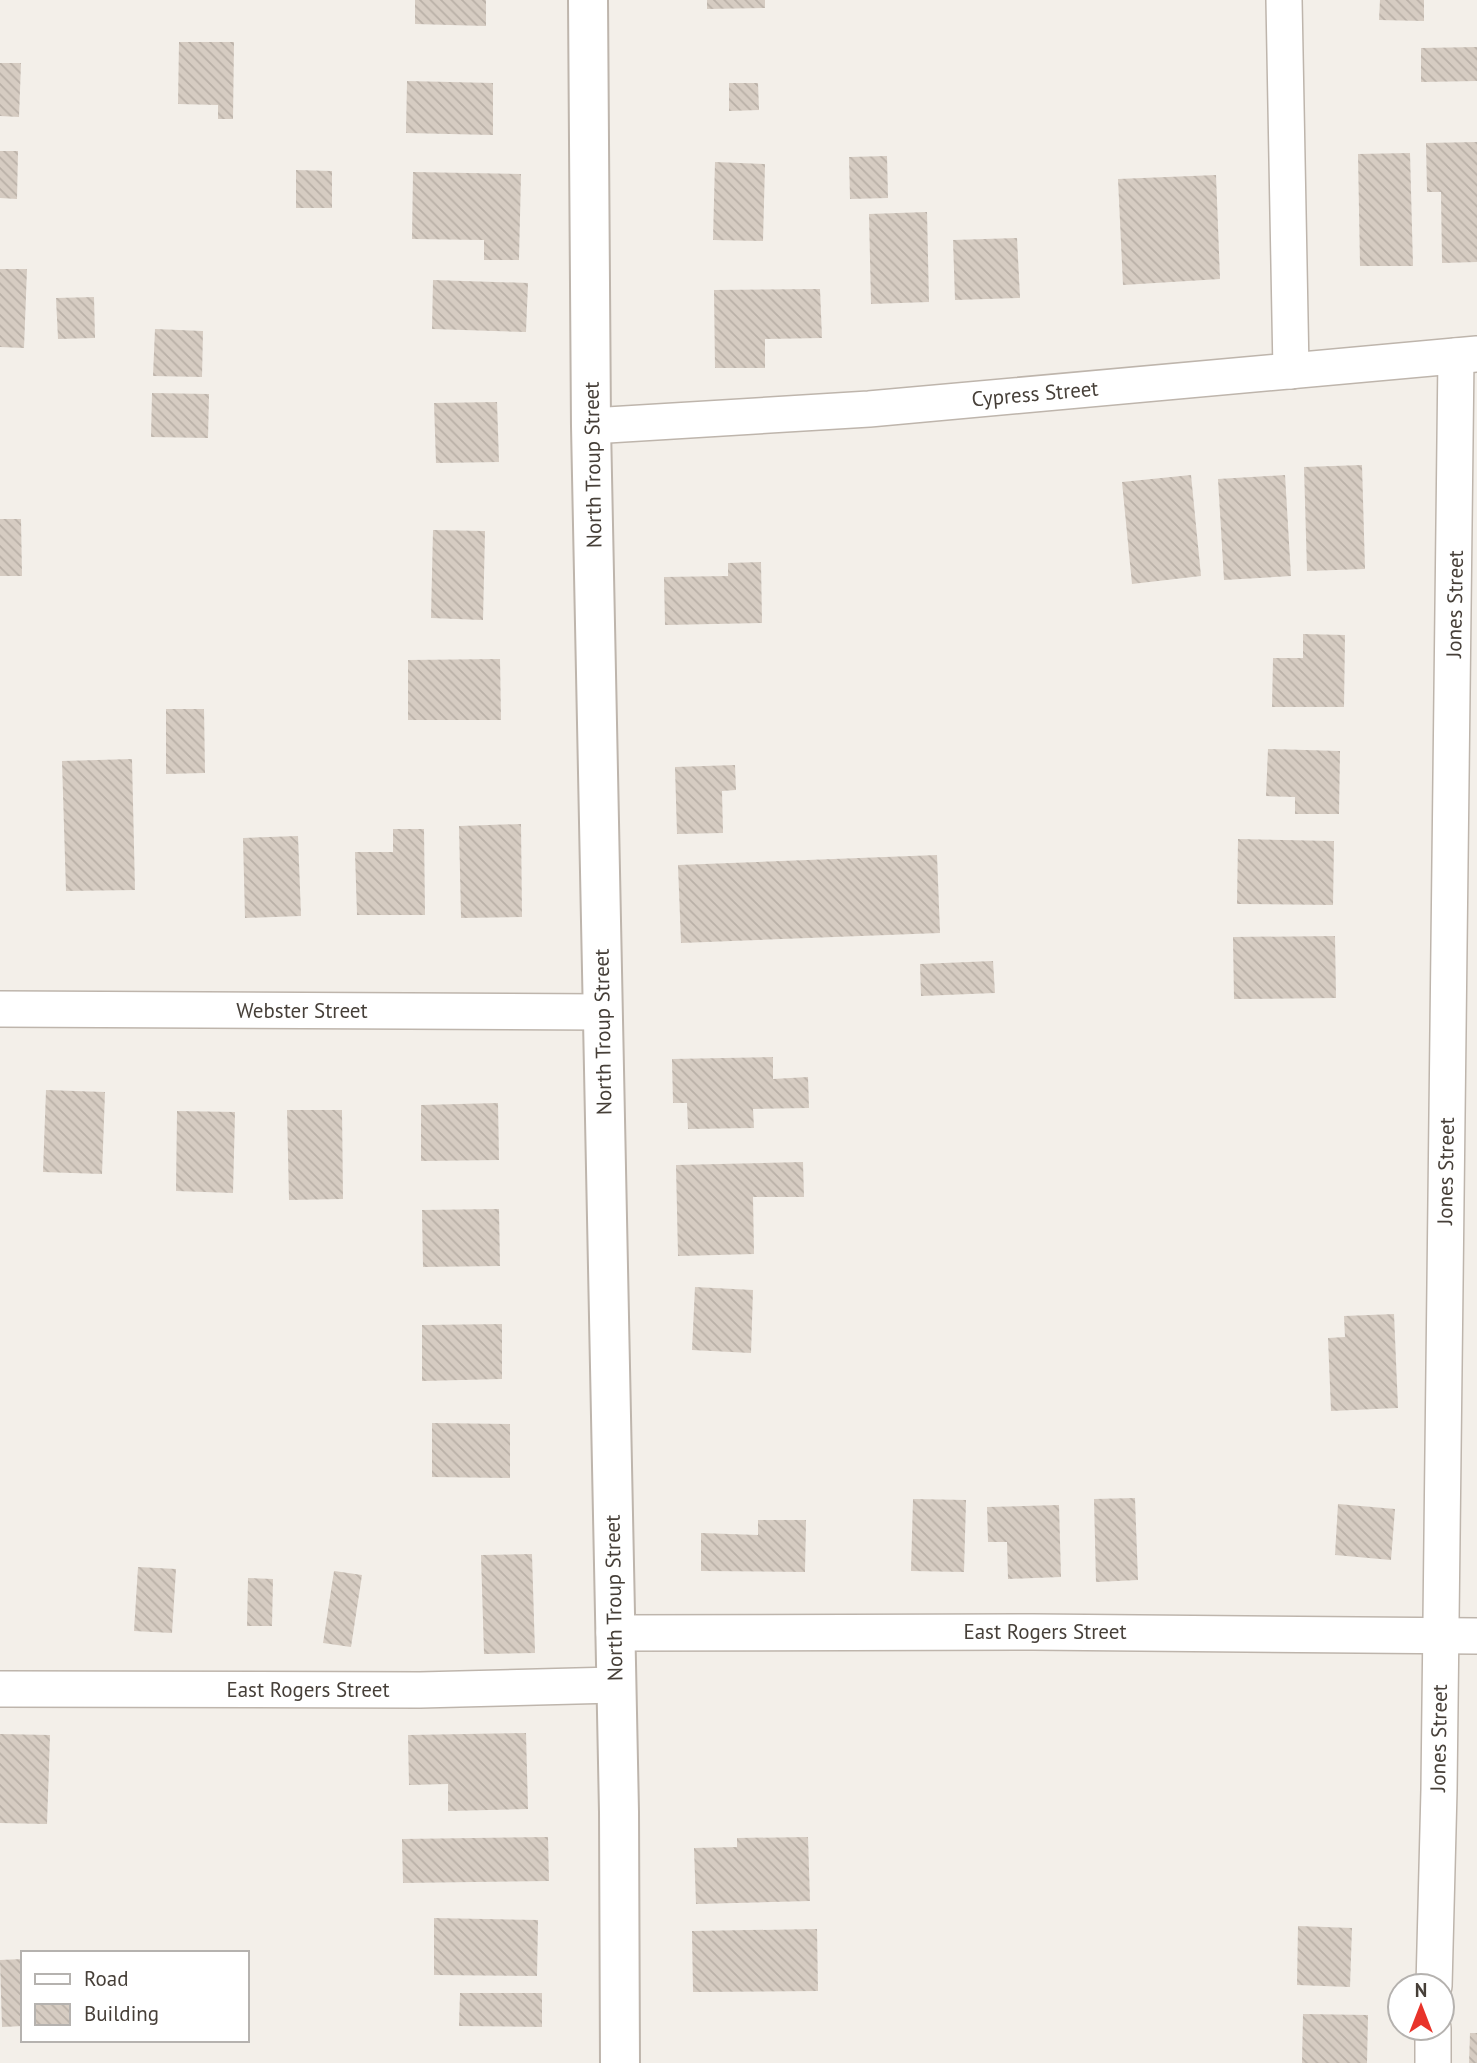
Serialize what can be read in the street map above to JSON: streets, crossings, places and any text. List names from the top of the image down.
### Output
{
  "streets": {
    "street": [
      "Cypress Street",
      "North Troup Street",
      "Jones Street",
      "Webster Street",
      "East Rogers Street"
    ]
  },
  "crossings": [
    ["Cypress Street", "North Troup Street"],
    ["Cypress Street", "Jones Street"],
    ["North Troup Street", "Webster Street"],
    ["North Troup Street", "East Rogers Street"],
    ["Jones Street", "East Rogers Street"]
  ],
  "legend": ["Road", "Building"],
  "north": "top"
}
